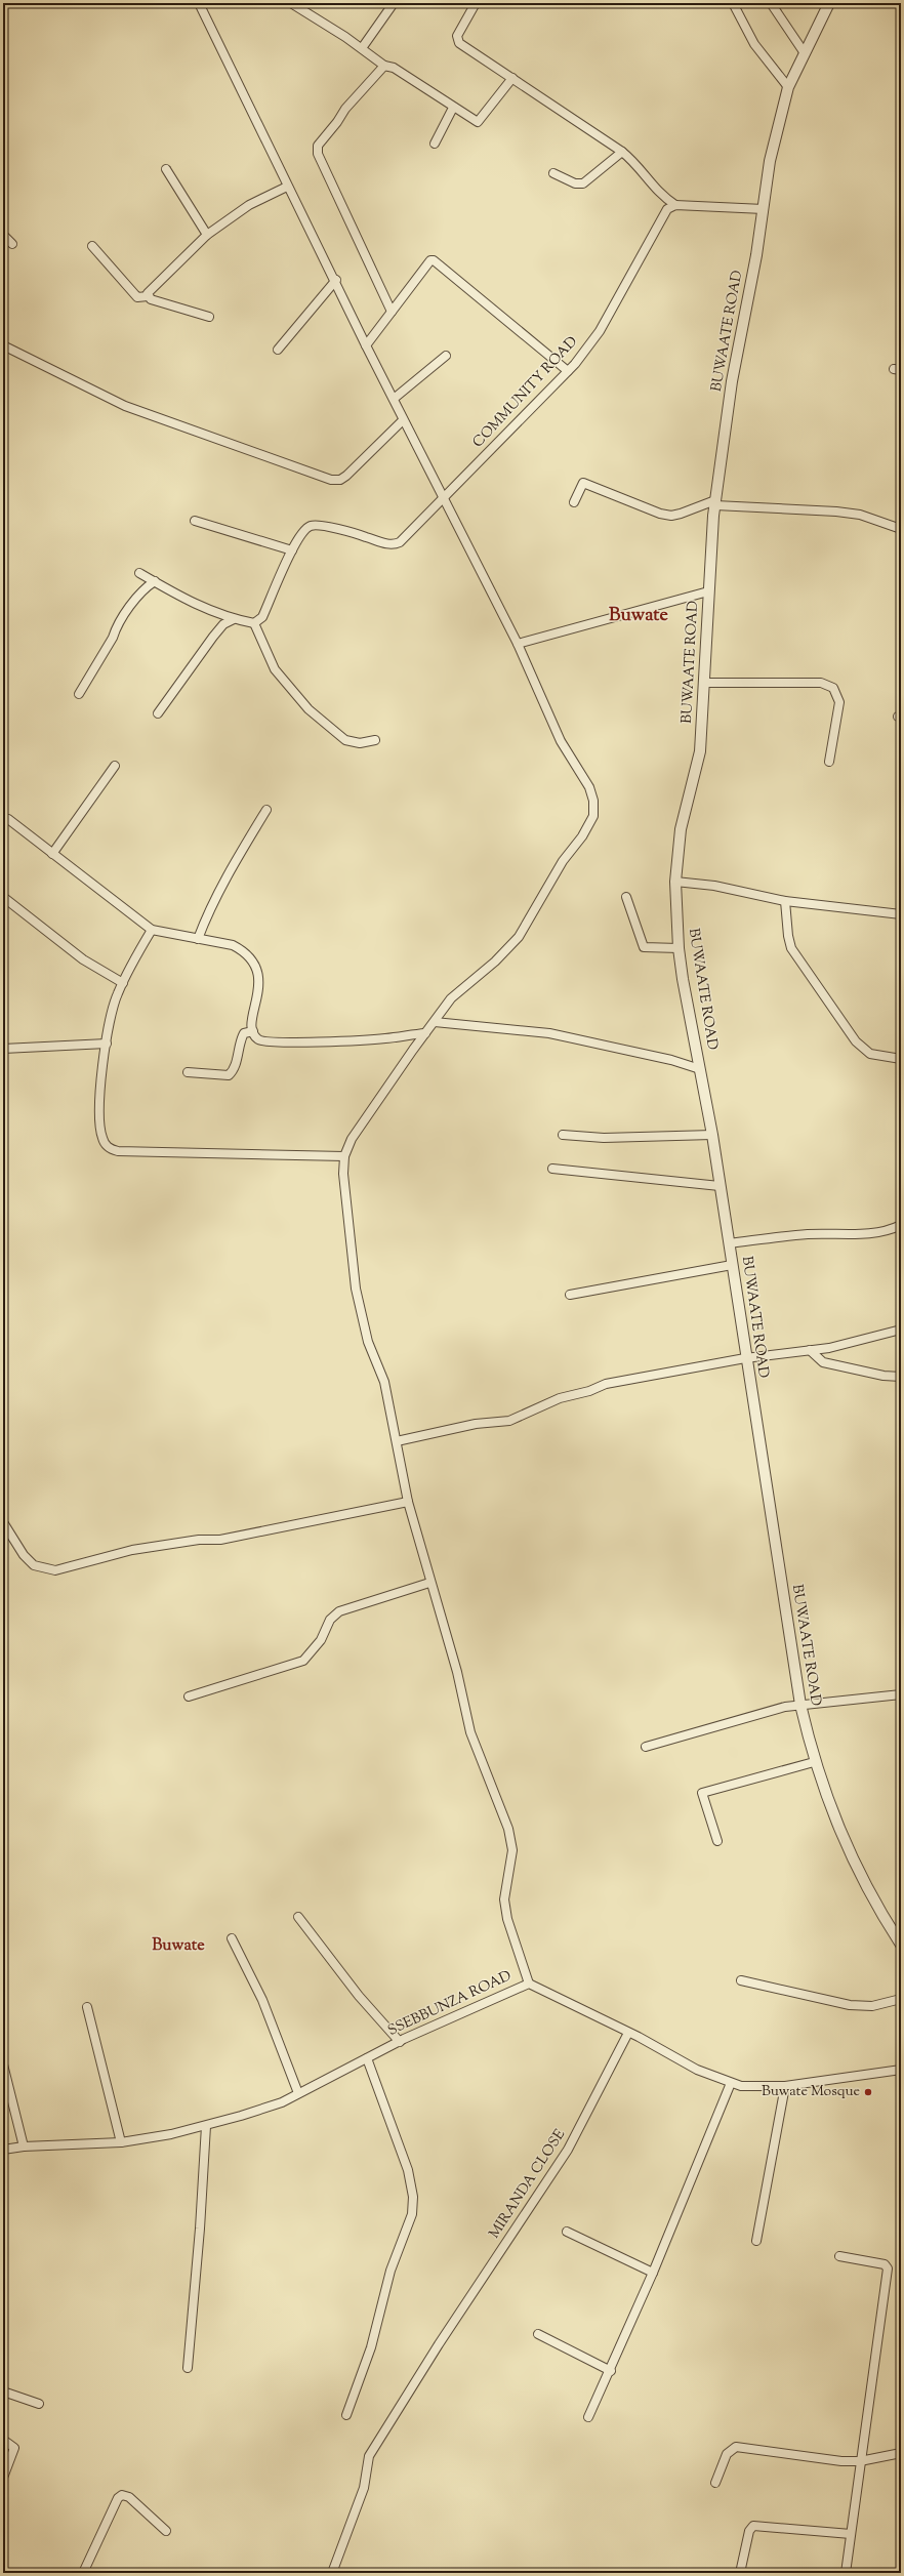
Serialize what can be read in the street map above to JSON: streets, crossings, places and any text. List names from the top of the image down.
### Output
{
  "streets": {
    "street": [
      "BUWAATE ROAD",
      "COMMUNITY ROAD",
      "SSEBBUNZA ROAD",
      "MIRANDA CLOSE"
    ]
  },
  "crossings": [
    ["SSEBBUNZA ROAD", "MIRANDA CLOSE"]
  ],
  "districts": ["Buwate", "Buwate"],
  "places": ["Buwate Mosque"]
}
